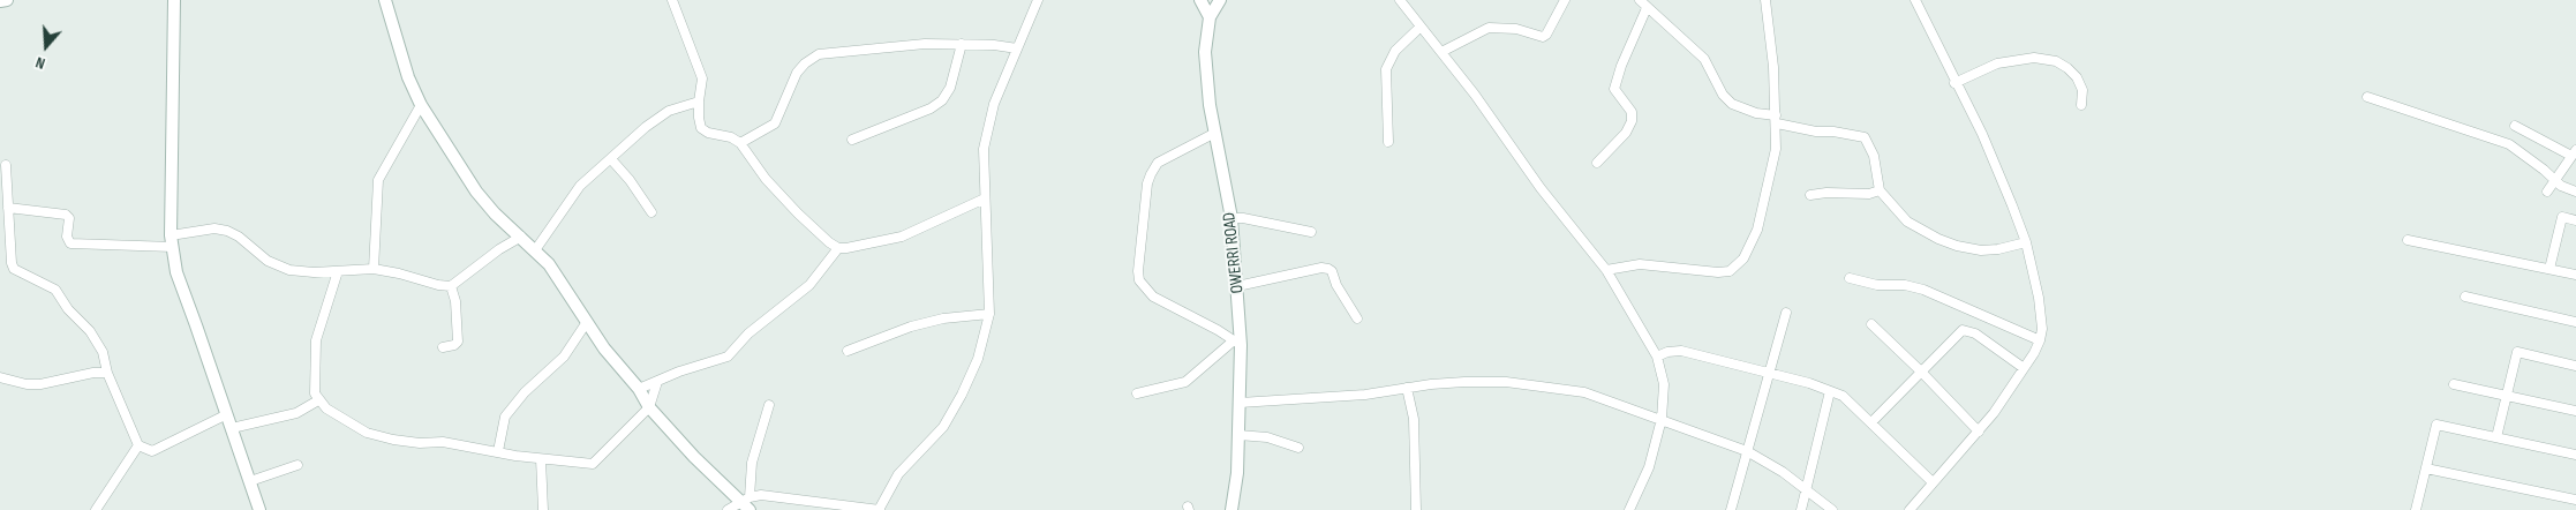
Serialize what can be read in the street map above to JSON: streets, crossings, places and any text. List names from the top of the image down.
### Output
{
  "streets": {
    "street": ["OWERRI ROAD"]
  },
  "north": "bottom"
}
